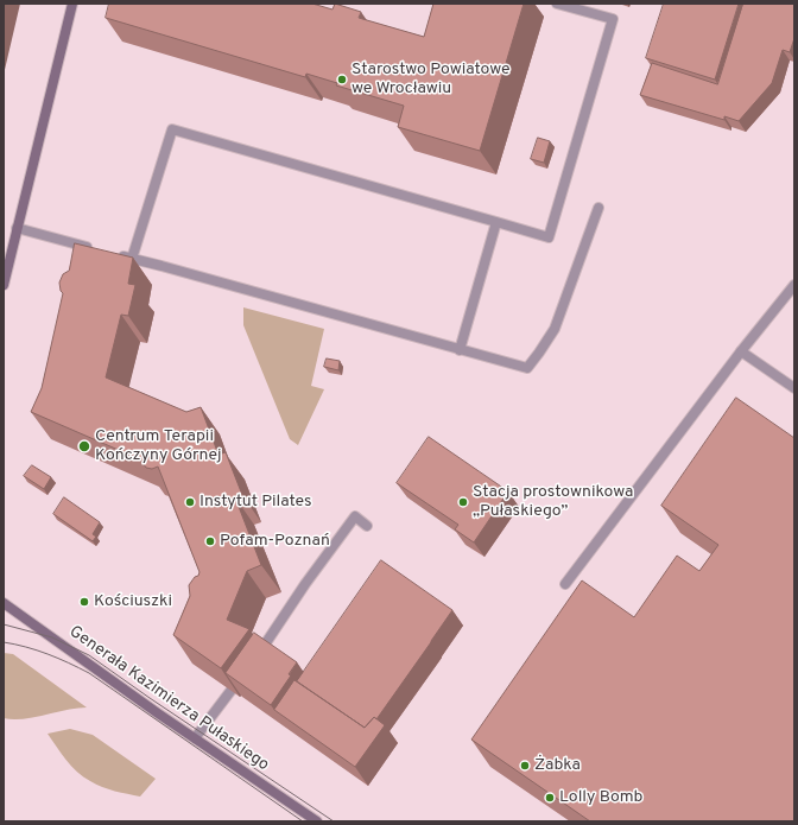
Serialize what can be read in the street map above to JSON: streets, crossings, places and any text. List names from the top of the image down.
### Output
{
  "streets": {
    "main road": ["Generała Kazimierza Pułaskiego"]
  },
  "places": [
    "Starostwo Powiatowe we Wrocławiu",
    "Centrum Terapii Kończyny Górnej",
    "Instytut Pilates",
    "Stacja prostownikowa „Pułaskiego”",
    "Pofam-Poznań",
    "Kościuszki",
    "Żabka",
    "Lolly Bomb"
  ]
}
